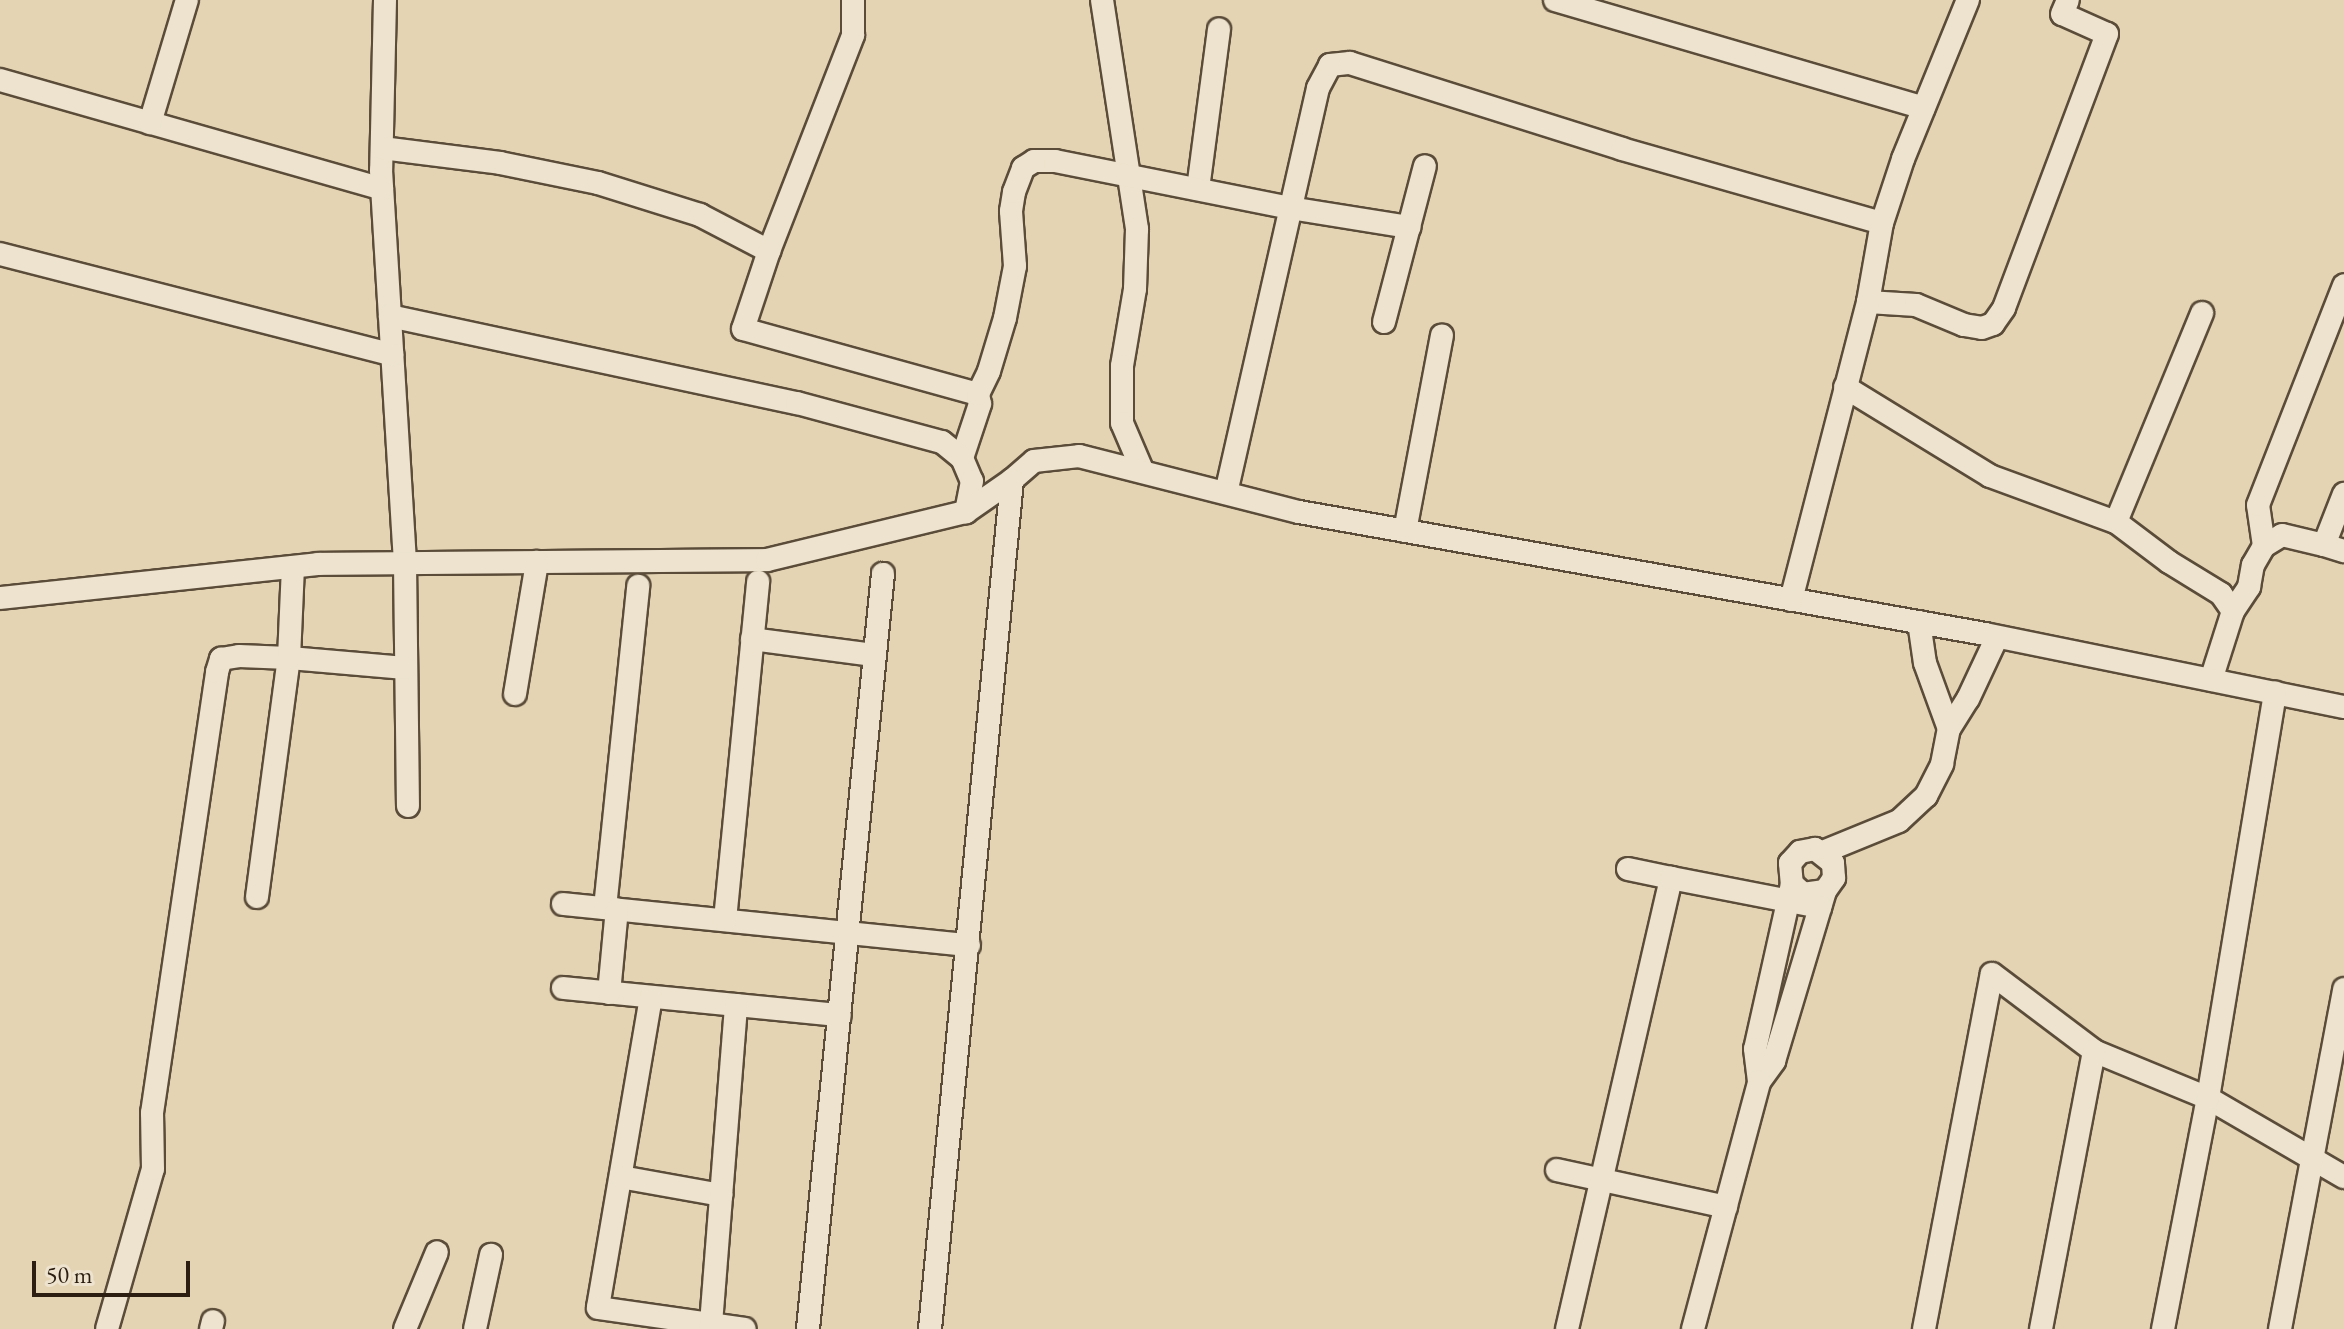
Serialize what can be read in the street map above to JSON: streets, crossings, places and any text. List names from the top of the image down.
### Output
{
  "scale_bar": "50 m"
}
